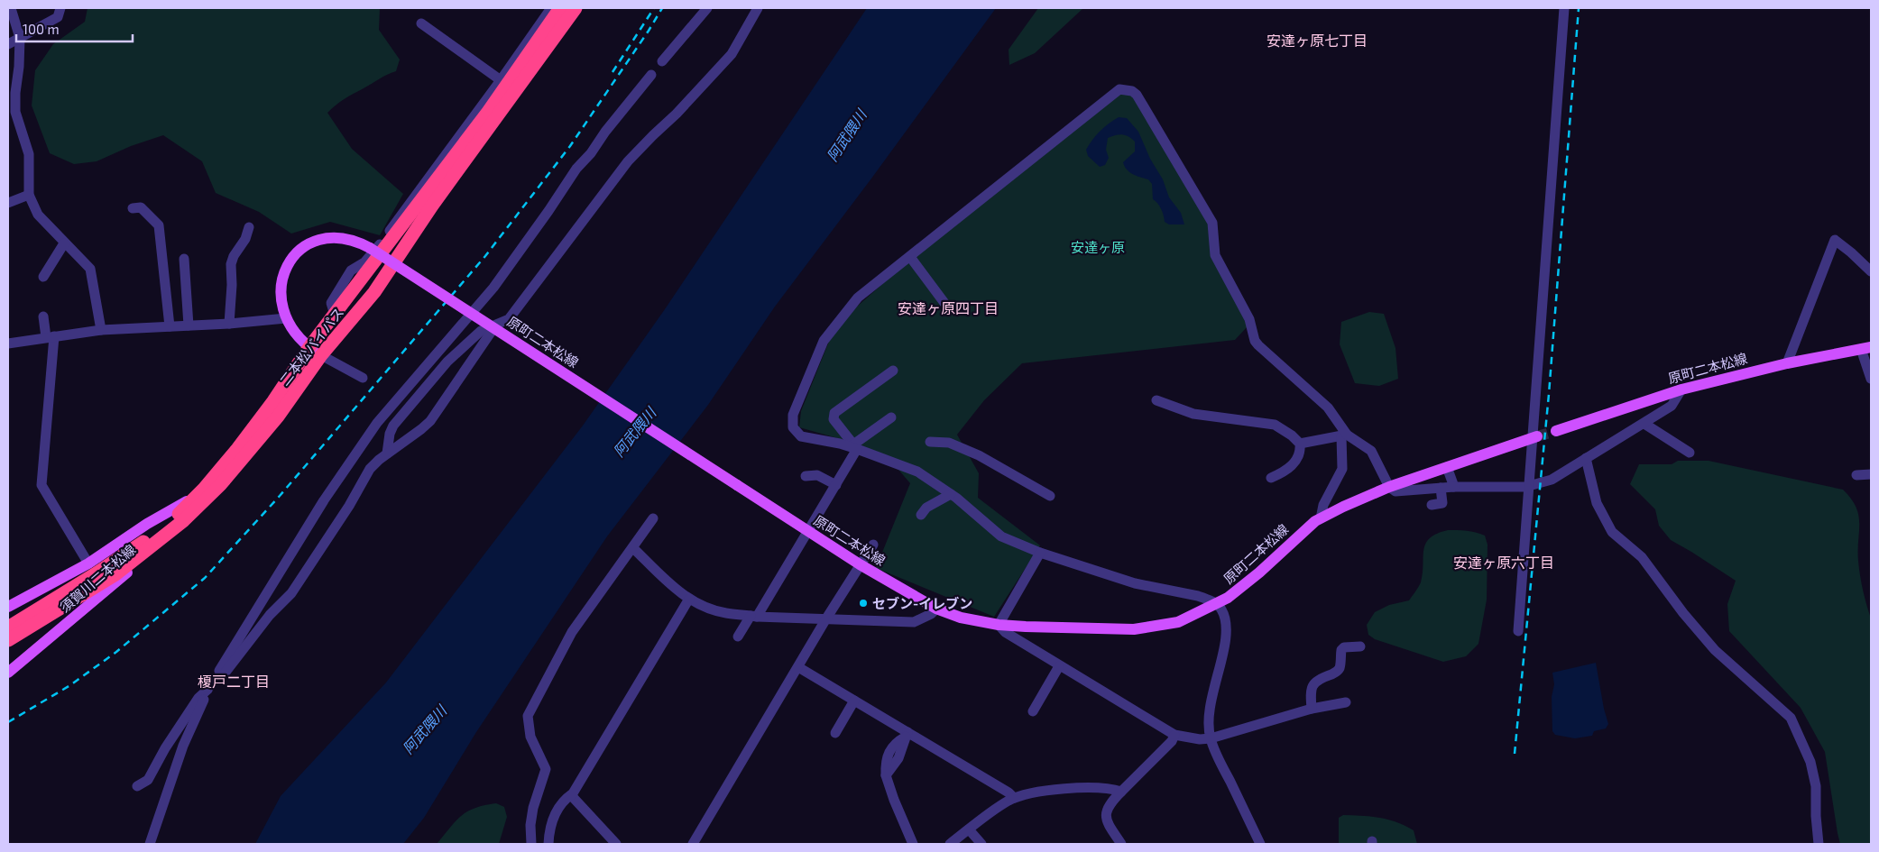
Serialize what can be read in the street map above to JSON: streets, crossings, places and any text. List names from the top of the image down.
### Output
{
  "streets": {
    "highway": ["二本松バイパス"],
    "main road": ["原町二本松線", "須賀川二本松線"]
  },
  "crossings": [
    ["原町二本松線", "二本松バイパス"],
    ["二本松バイパス", "須賀川二本松線"]
  ],
  "districts": [
    "安達ヶ原七丁目",
    "安達ヶ原四丁目",
    "安達ヶ原六丁目",
    "榎戸二丁目"
  ],
  "water": ["阿武隈川"],
  "parks": ["安達ヶ原"],
  "places": ["セブン-イレブン"],
  "scale_bar": "100 m"
}
